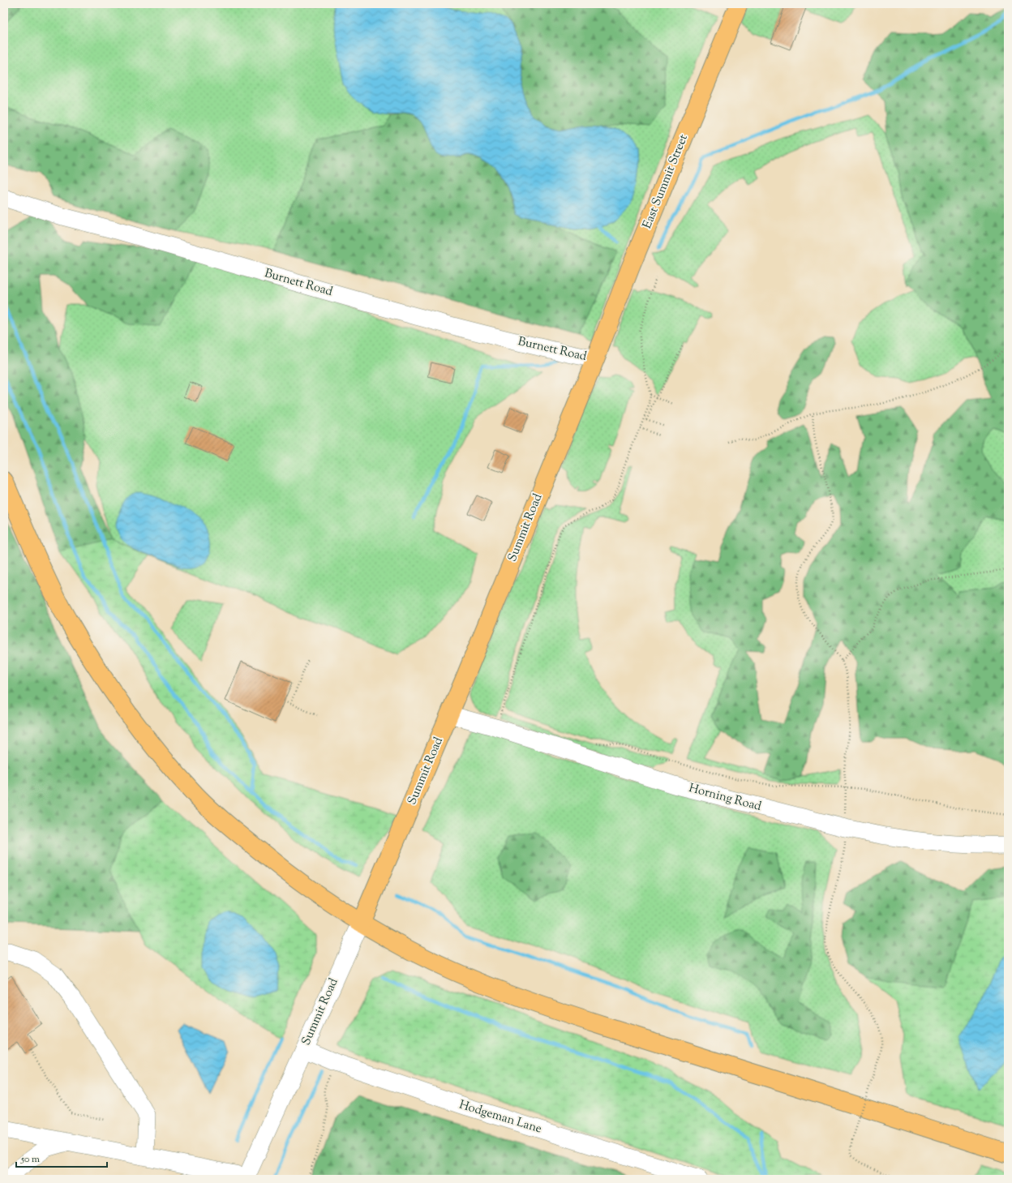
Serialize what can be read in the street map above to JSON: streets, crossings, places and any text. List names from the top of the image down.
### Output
{
  "streets": {
    "main road": ["East Summit Street", "Summit Road"],
    "street": ["Burnett Road", "Horning Road", "Hodgeman Lane"]
  },
  "crossings": [
    ["East Summit Street", "Burnett Road"],
    ["East Summit Street", "Summit Road"],
    ["Burnett Road", "Summit Road"],
    ["Summit Road", "Horning Road"],
    ["Summit Road", "Hodgeman Lane"]
  ],
  "scale_bar": "50 m"
}
